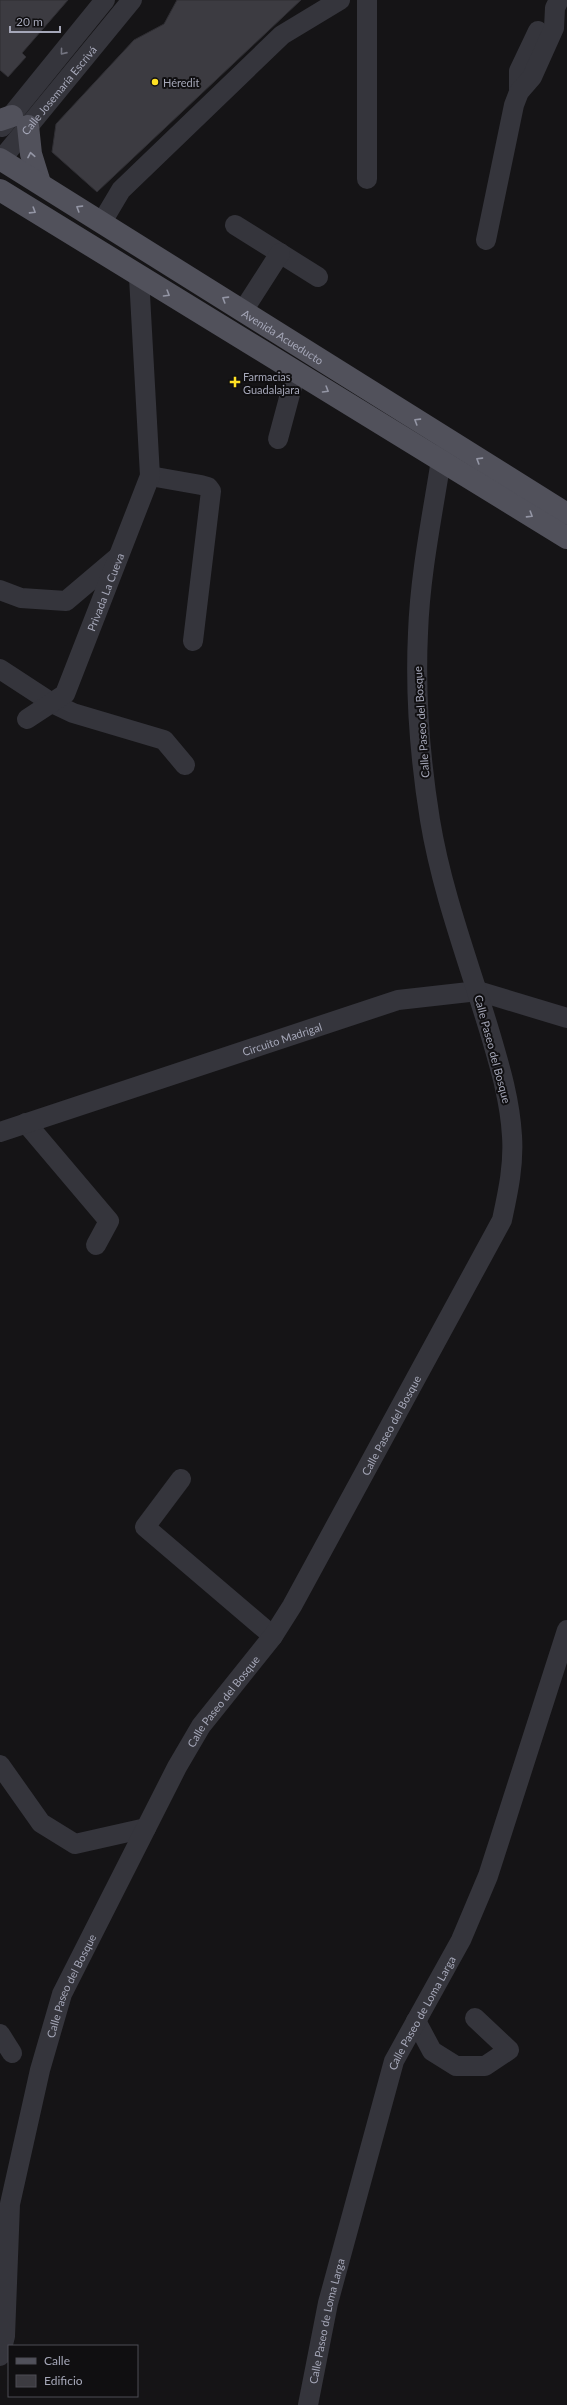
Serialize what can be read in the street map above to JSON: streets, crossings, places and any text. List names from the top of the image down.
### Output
{
  "streets": {
    "main road": ["Avenida Acueducto"],
    "street": [
      "Calle Josemaría Escrivá",
      "Privada La Cueva",
      "Calle Paseo del Bosque",
      "Circuito Madrigal",
      "Calle Paseo de Loma Larga"
    ]
  },
  "crossings": [
    ["Calle Josemaría Escrivá", "Avenida Acueducto"],
    ["Avenida Acueducto", "Privada La Cueva"],
    ["Avenida Acueducto", "Calle Paseo del Bosque"],
    ["Calle Paseo del Bosque", "Circuito Madrigal"]
  ],
  "places": {
    "other": ["Héredit"],
    "health": ["Farmacias Guadalajara"]
  },
  "legend": ["Calle", "Edificio"],
  "scale_bar": "20 m"
}
